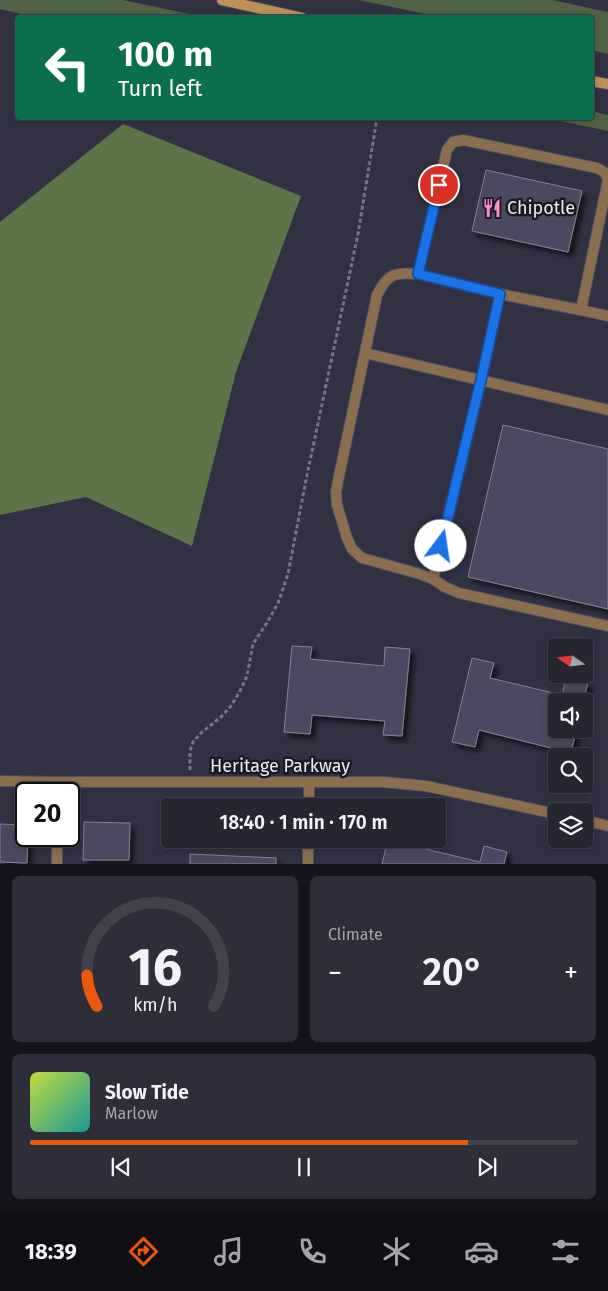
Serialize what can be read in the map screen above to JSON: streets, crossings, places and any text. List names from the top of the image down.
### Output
{
  "streets": {
    "street": ["Heritage Parkway"]
  },
  "places": {
    "restaurant": ["Chipotle"]
  },
  "north": "left",
  "page": {
    "turn": ["100 m", "Turn left"],
    "limit": "20",
    "trip": "18:40 · 1 min · 170 m",
    "tile": "Climate",
    "heat": ["−", "20°", "+"],
    "song": ["Slow Tide", "Marlow"],
    "tabs": "18:39",
    "gauge": ["16", "km/h"]
  }
}
